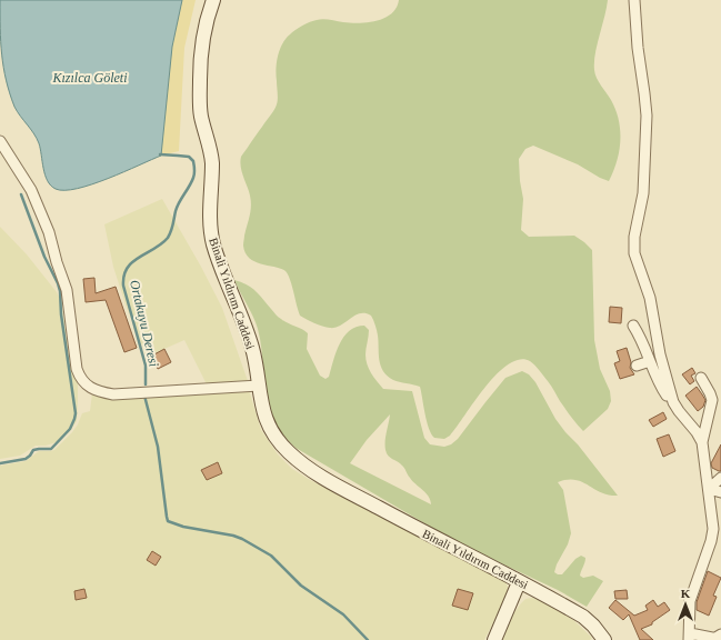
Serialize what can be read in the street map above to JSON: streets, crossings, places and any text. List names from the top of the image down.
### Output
{
  "streets": {
    "street": ["Binali Yıldırım Caddesi"]
  },
  "water": ["Kızılca Göleti", "Ortakuyu Deresi"],
  "north": "top"
}
